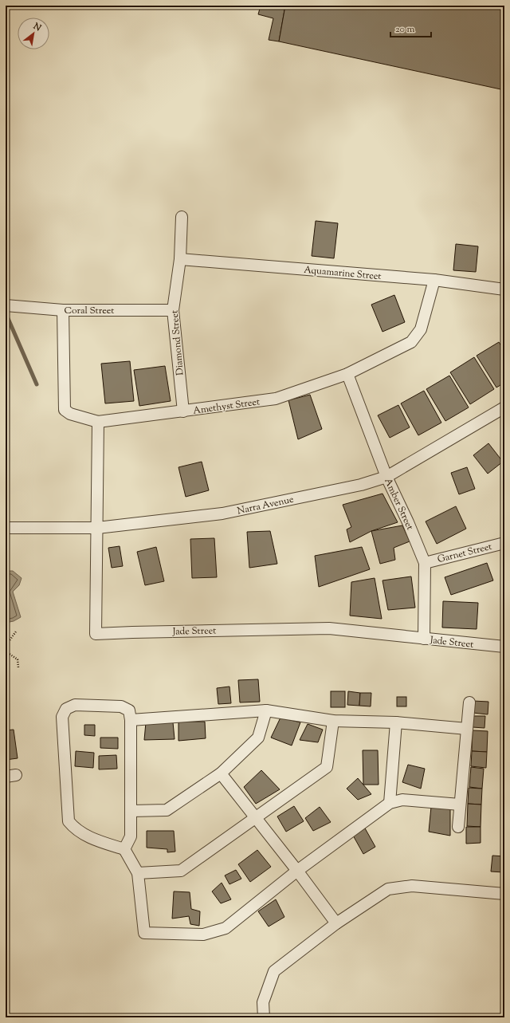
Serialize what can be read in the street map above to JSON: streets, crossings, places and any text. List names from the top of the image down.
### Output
{
  "streets": {
    "street": [
      "Aquamarine Street",
      "Coral Street",
      "Diamond Street",
      "Amethyst Street",
      "Amber Street",
      "Narra Avenue",
      "Garnet Street",
      "Jade Street"
    ]
  },
  "crossings": [
    ["Aquamarine Street", "Diamond Street"],
    ["Aquamarine Street", "Amethyst Street"],
    ["Coral Street", "Diamond Street"],
    ["Coral Street", "Amethyst Street"],
    ["Diamond Street", "Amethyst Street"],
    ["Amethyst Street", "Amber Street"],
    ["Amethyst Street", "Jade Street"],
    ["Amber Street", "Narra Avenue"],
    ["Amber Street", "Garnet Street"],
    ["Amber Street", "Jade Street"],
    ["Narra Avenue", "Jade Street"]
  ],
  "scale_bar": "20 m",
  "north": "top right"
}
